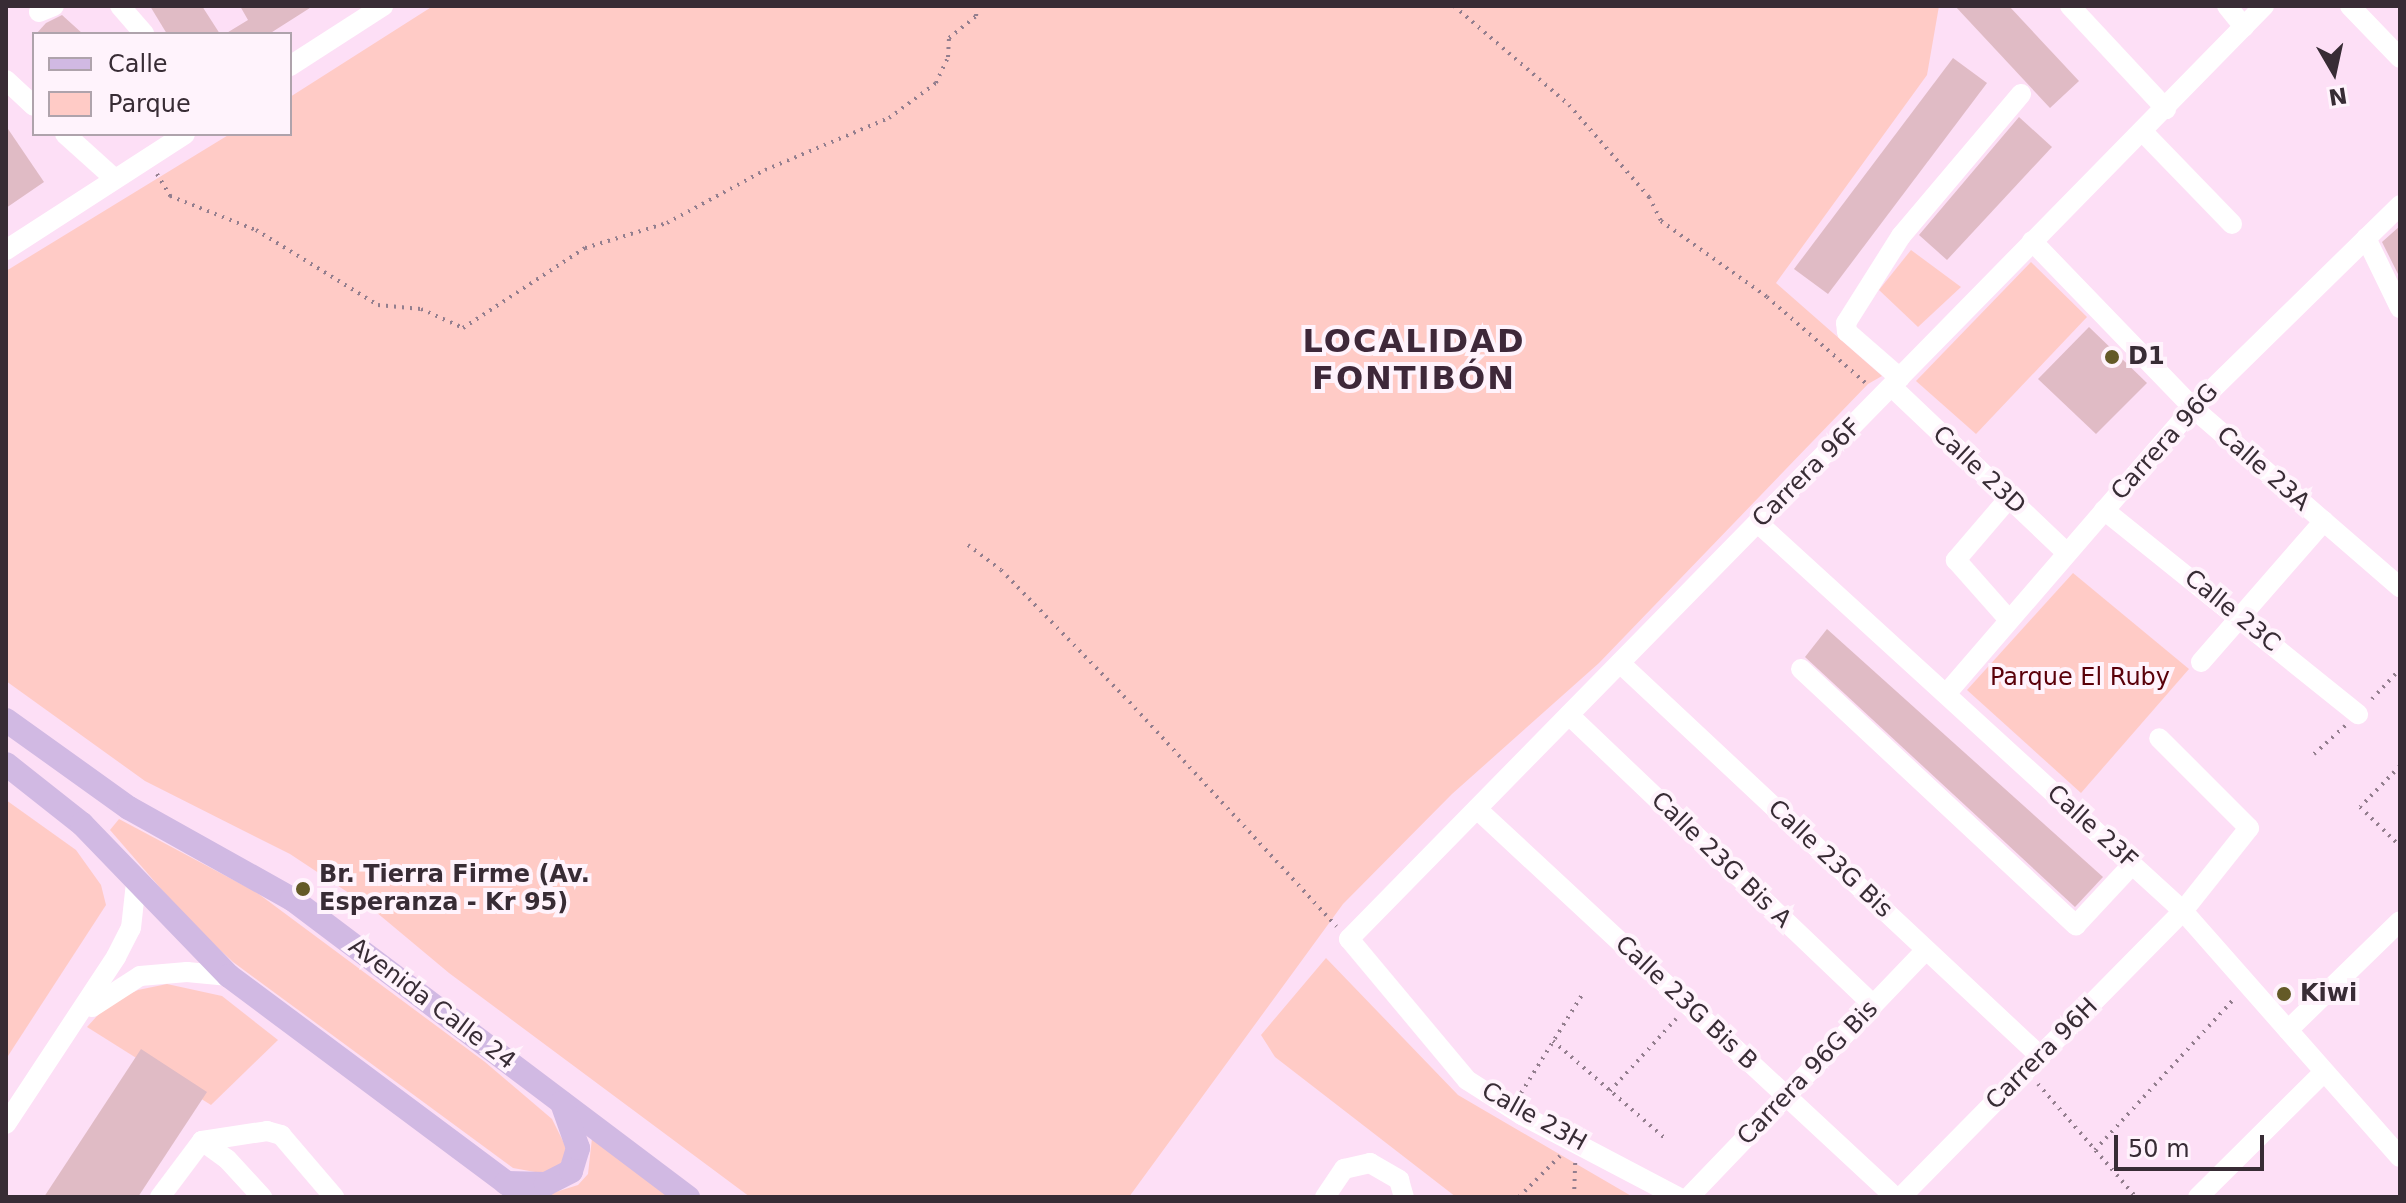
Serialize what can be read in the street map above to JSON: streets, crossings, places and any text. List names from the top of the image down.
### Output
{
  "streets": {
    "main road": ["Avenida Calle 24"],
    "street": [
      "Carrera 96G",
      "Calle 23A",
      "Calle 23D",
      "Carrera 96F",
      "Calle 23C",
      "Calle 23F",
      "Calle 23G Bis",
      "Calle 23G Bis A",
      "Calle 23G Bis B",
      "Carrera 96H",
      "Carrera 96G Bis",
      "Calle 23H"
    ]
  },
  "crossings": [
    ["Carrera 96G", "Calle 23A"],
    ["Carrera 96G", "Calle 23D"],
    ["Carrera 96G", "Calle 23C"],
    ["Carrera 96G", "Calle 23F"],
    ["Calle 23A", "Carrera 96F"],
    ["Calle 23D", "Carrera 96F"],
    ["Carrera 96F", "Calle 23F"],
    ["Carrera 96F", "Calle 23G Bis"],
    ["Carrera 96F", "Calle 23G Bis A"],
    ["Carrera 96F", "Calle 23G Bis B"],
    ["Carrera 96F", "Calle 23H"],
    ["Calle 23F", "Carrera 96H"],
    ["Calle 23G Bis", "Carrera 96H"],
    ["Calle 23G Bis", "Carrera 96G Bis"],
    ["Calle 23G Bis A", "Carrera 96G Bis"],
    ["Calle 23G Bis B", "Carrera 96G Bis"]
  ],
  "districts": ["LOCALIDAD FONTIBÓN"],
  "parks": ["Parque El Ruby"],
  "places": ["D1", "Br. Tierra Firme (Av. Esperanza - Kr 95)", "Kiwi"],
  "legend": ["Calle", "Parque"],
  "scale_bar": "50 m",
  "north": "bottom"
}
